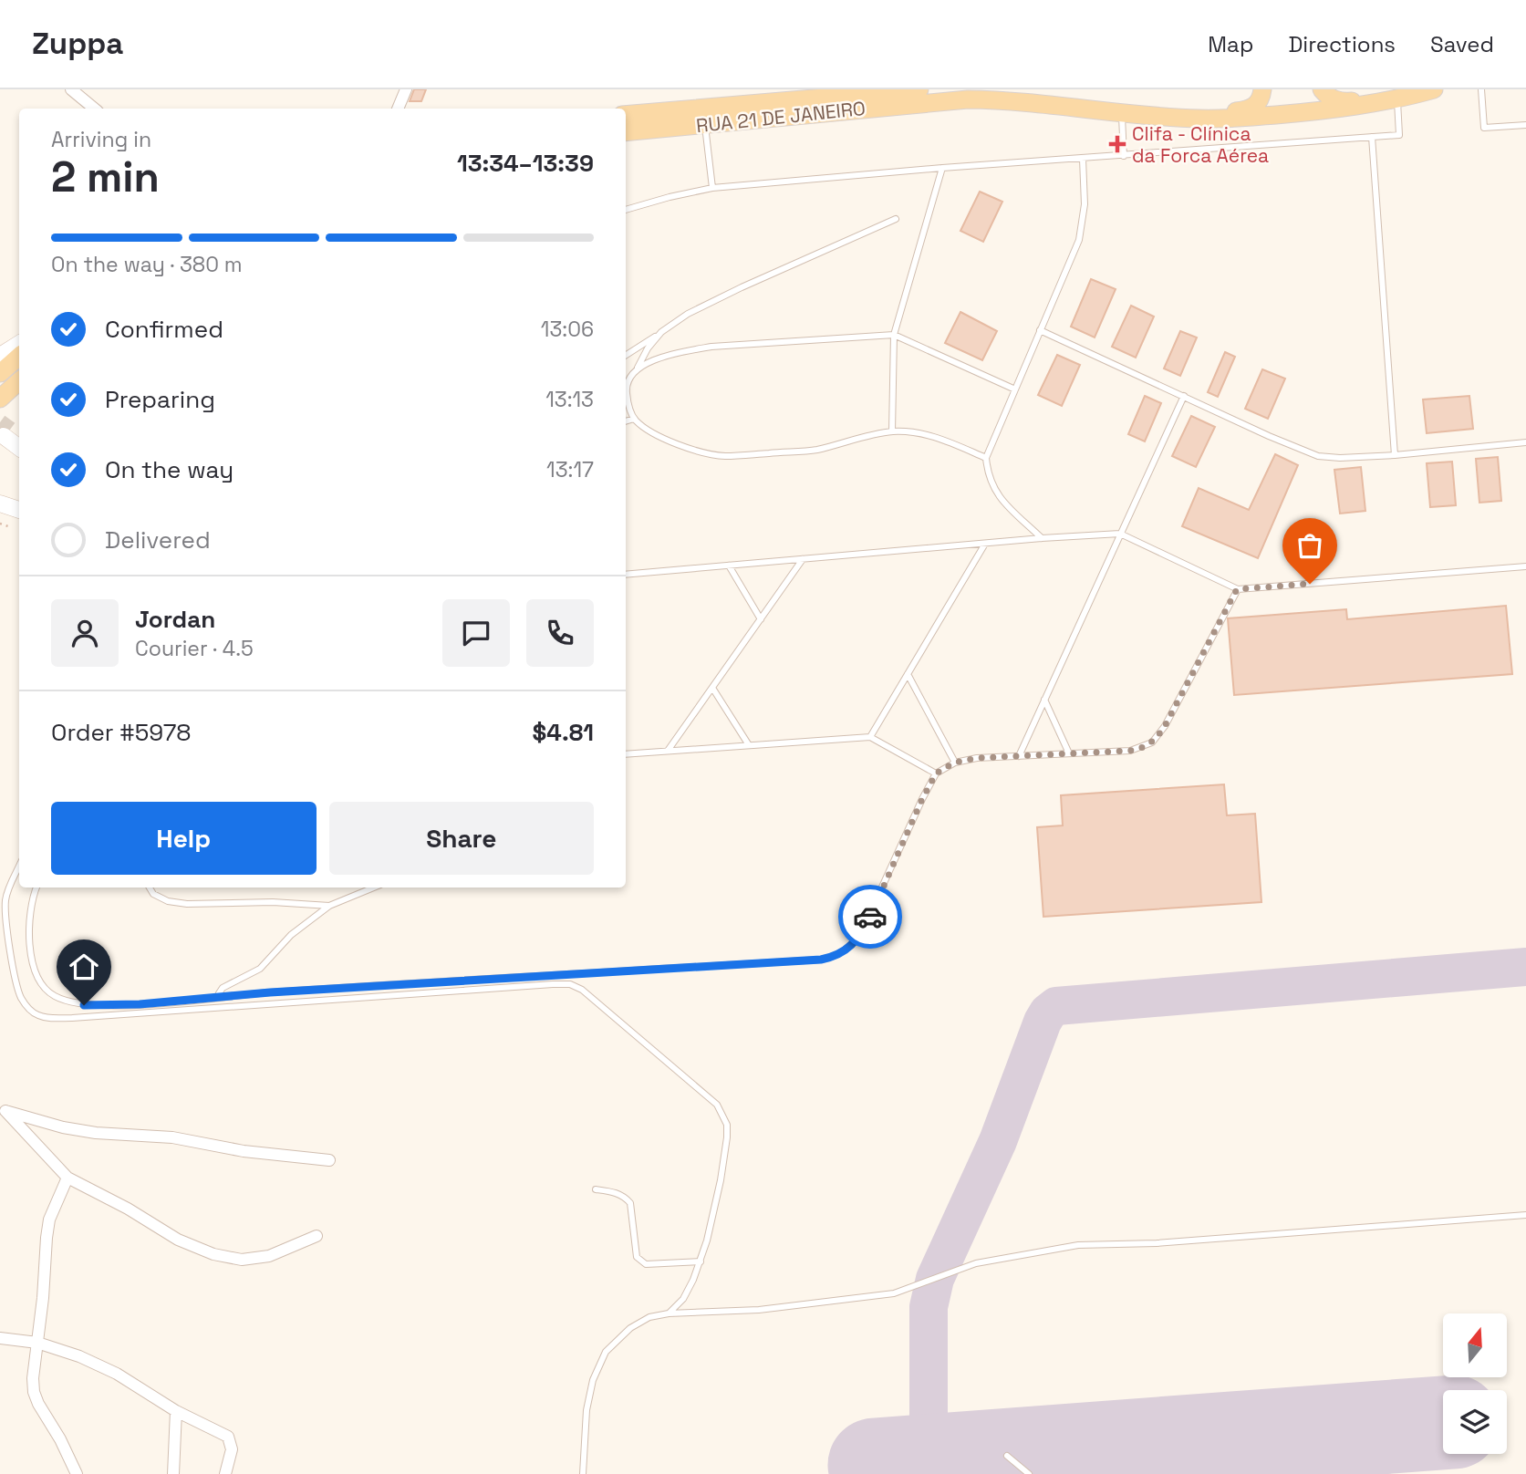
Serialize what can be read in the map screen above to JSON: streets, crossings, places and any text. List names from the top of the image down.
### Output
{
  "streets": {
    "main road": ["RUA 21 DE JANEIRO"]
  },
  "places": {
    "health": ["Clifa - Clínica da Forca Aérea"]
  },
  "north": "top",
  "page": {
    "header": "Zuppa",
    "nav": ["Map", "Directions", "Saved"],
    "heading": ["2 min", "Arriving in", "13:34–13:39"],
    "panel": [
      "Jordan",
      "Courier · 4.5",
      "Order #5978",
      "$4.81"
    ],
    "bar": "On the way · 380 m",
    "list": [
      ["Confirmed", "13:06"],
      ["Preparing", "13:13"],
      ["On the way", "13:17"],
      "Delivered"
    ],
    "buttons": ["Help", "Share"]
  }
}
